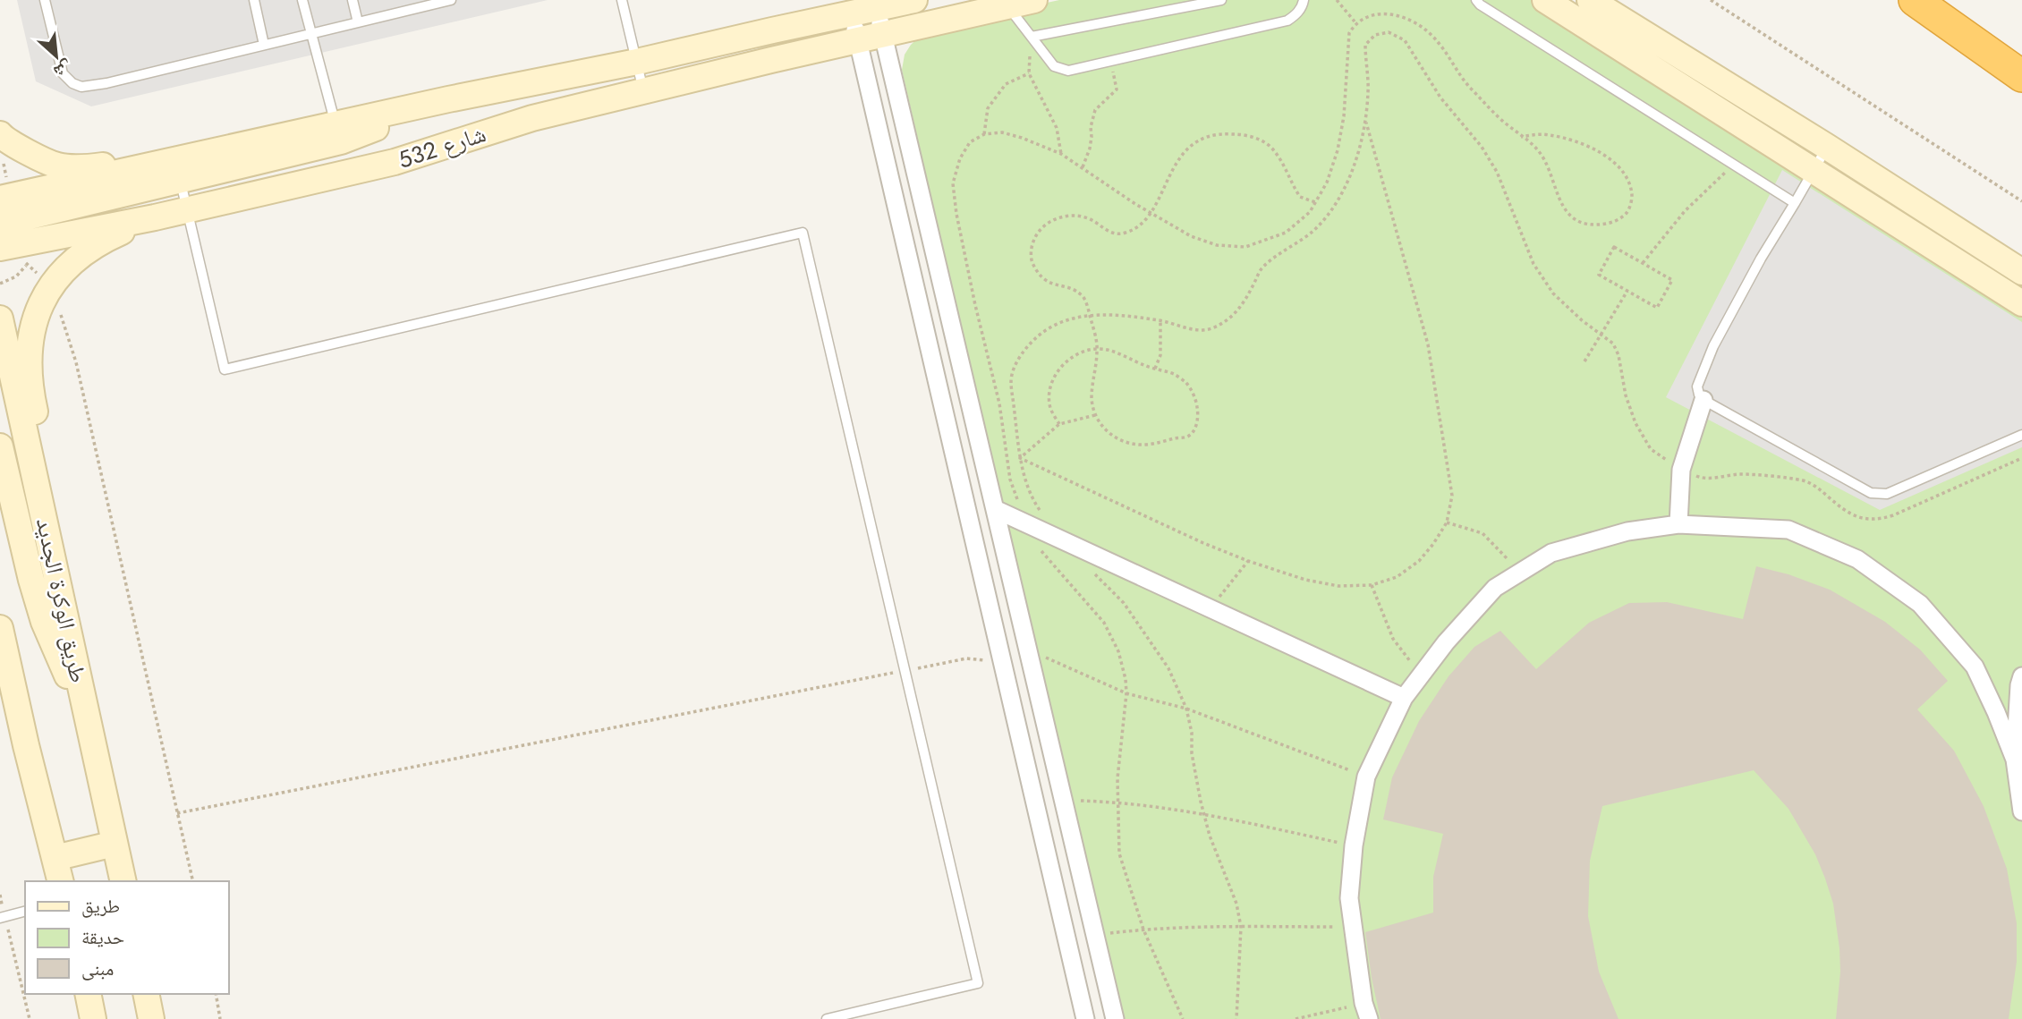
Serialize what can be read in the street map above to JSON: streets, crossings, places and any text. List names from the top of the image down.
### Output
{
  "streets": {
    "street": ["شارع 532", "طريق الوكرة الجديد"]
  },
  "legend": ["طريق", "حديقة", "مبنى"],
  "north": "bottom right"
}
